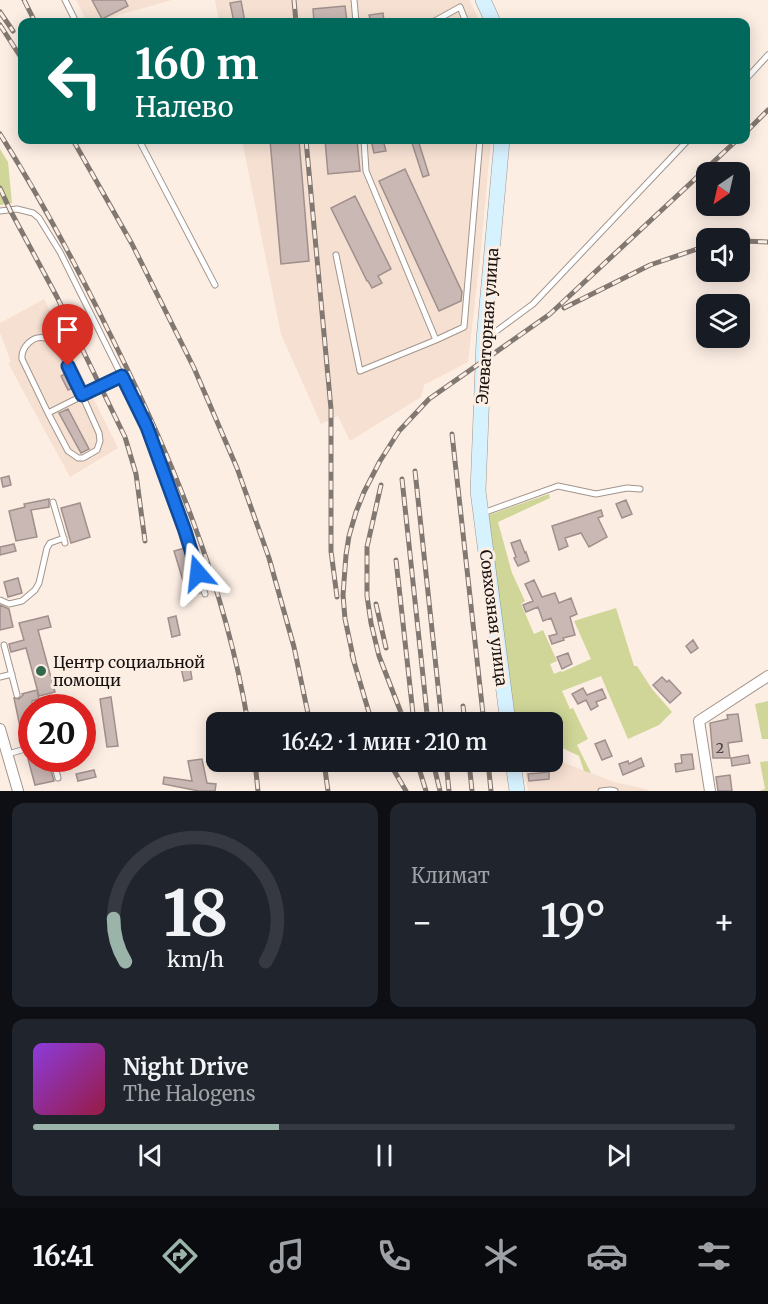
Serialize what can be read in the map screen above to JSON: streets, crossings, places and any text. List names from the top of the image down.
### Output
{
  "streets": {
    "street": ["Элеваторная улица", "Совхозная улица"]
  },
  "crossings": [
    ["Элеваторная улица", "Совхозная улица"]
  ],
  "places": ["Центр социальной помощи"],
  "house_numbers": ["2"],
  "north": "bottom left",
  "page": {
    "turn": ["160 m", "Налево"],
    "limit": "20",
    "trip": "16:42 · 1 мин · 210 m",
    "tile": "Климат",
    "heat": ["−", "19°", "+"],
    "song": ["Night Drive", "The Halogens"],
    "tabs": "16:41",
    "gauge": ["18", "km/h"]
  }
}
